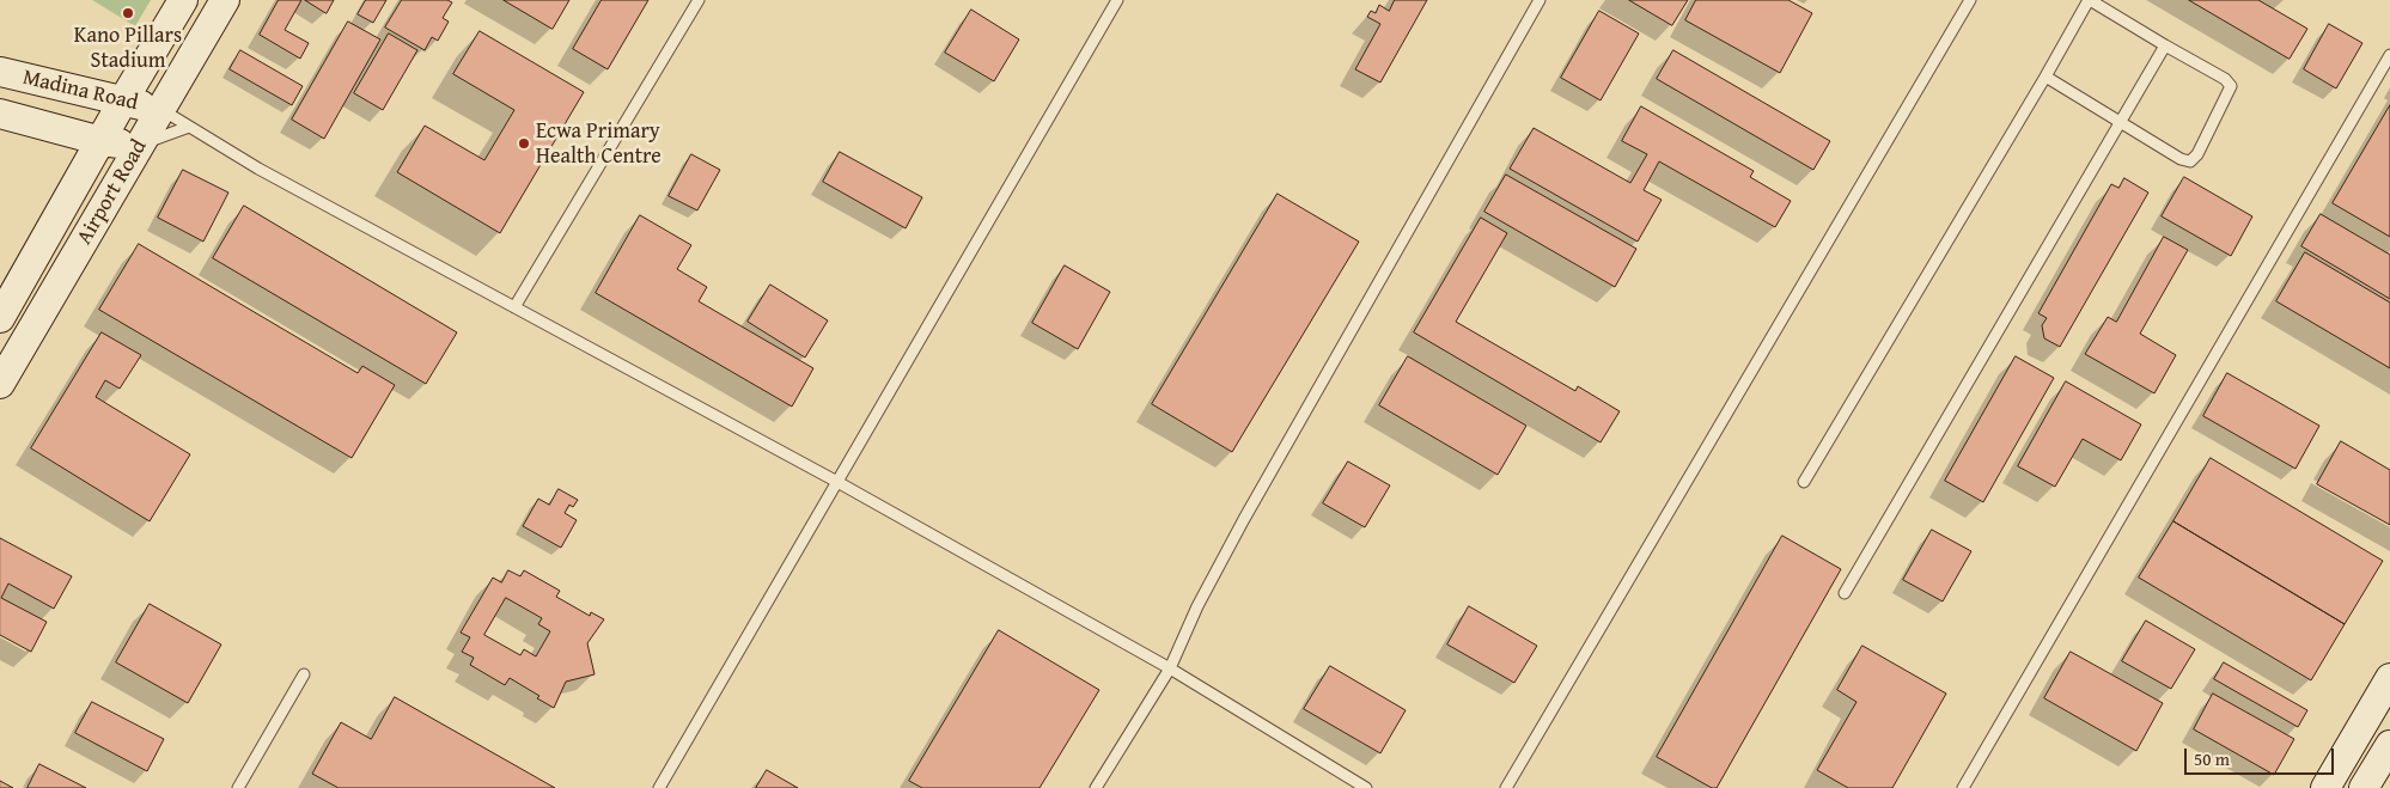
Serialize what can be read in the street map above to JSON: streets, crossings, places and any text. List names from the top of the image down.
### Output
{
  "streets": {
    "main road": ["Madina Road", "Airport Road"]
  },
  "crossings": [
    ["Madina Road", "Airport Road"]
  ],
  "places": ["Kano Pillars Stadium", "Ecwa Primary Health Centre"],
  "scale_bar": "50 m"
}
